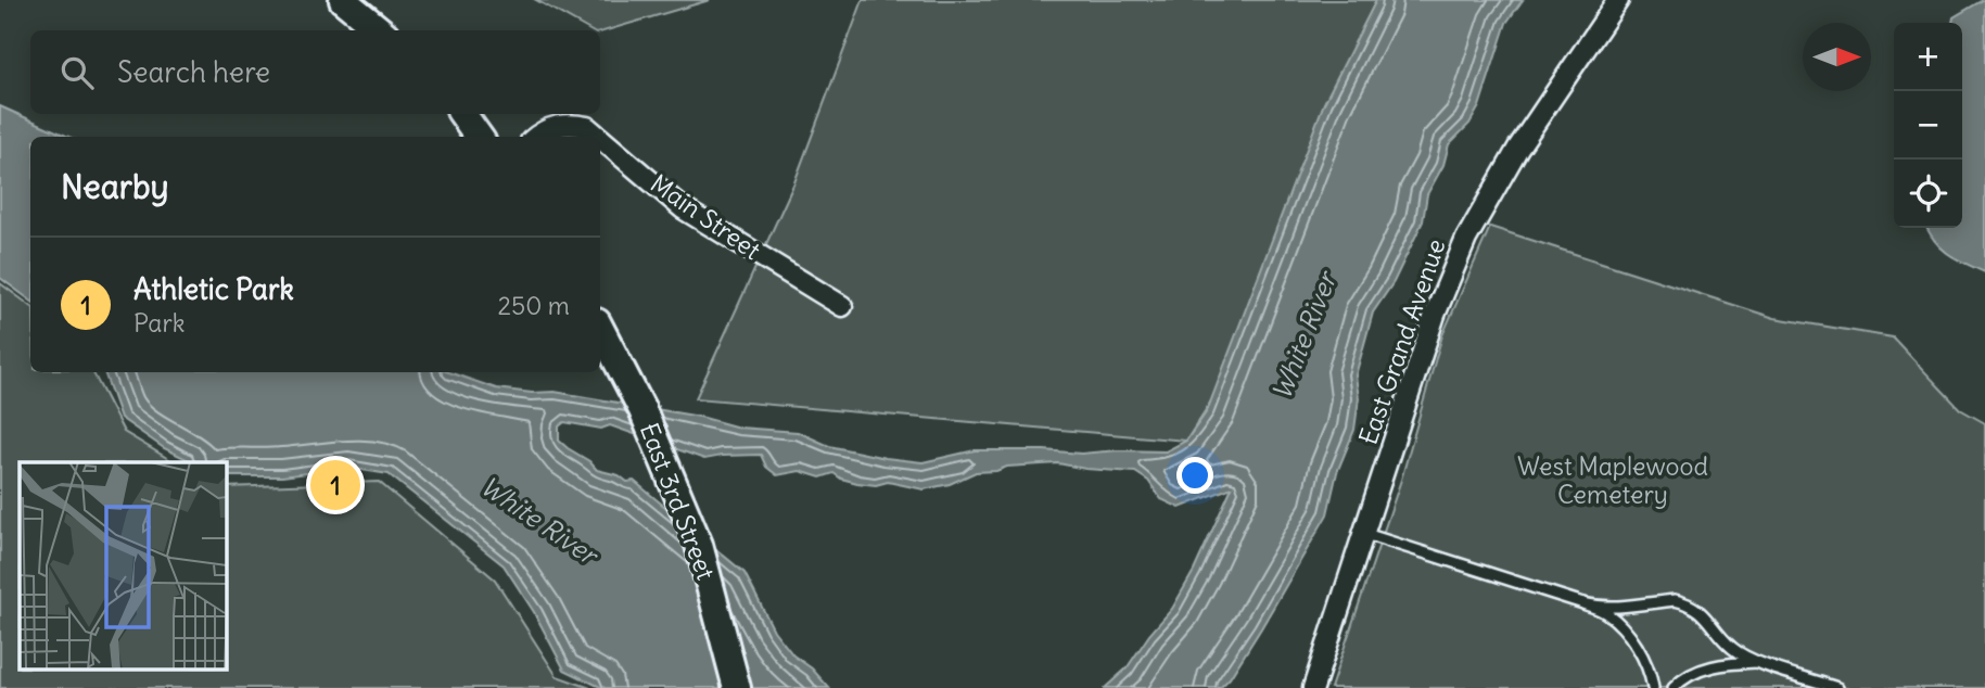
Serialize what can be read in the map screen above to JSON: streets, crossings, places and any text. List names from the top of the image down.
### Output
{
  "streets": {
    "main road": ["East 3rd Street"],
    "street": ["Main Street", "East Grand Avenue"]
  },
  "water": ["White River"],
  "parks": ["West Maplewood Cemetery"],
  "north": "right",
  "page": {
    "map_buttons": ["+", "−"],
    "search": "Search here",
    "heading": "Nearby",
    "list": [
      {
        "mark": "1",
        "name": "Athletic Park",
        "note": "Park",
        "value": "250 m"
      }
    ],
    "pins": "1"
  }
}
